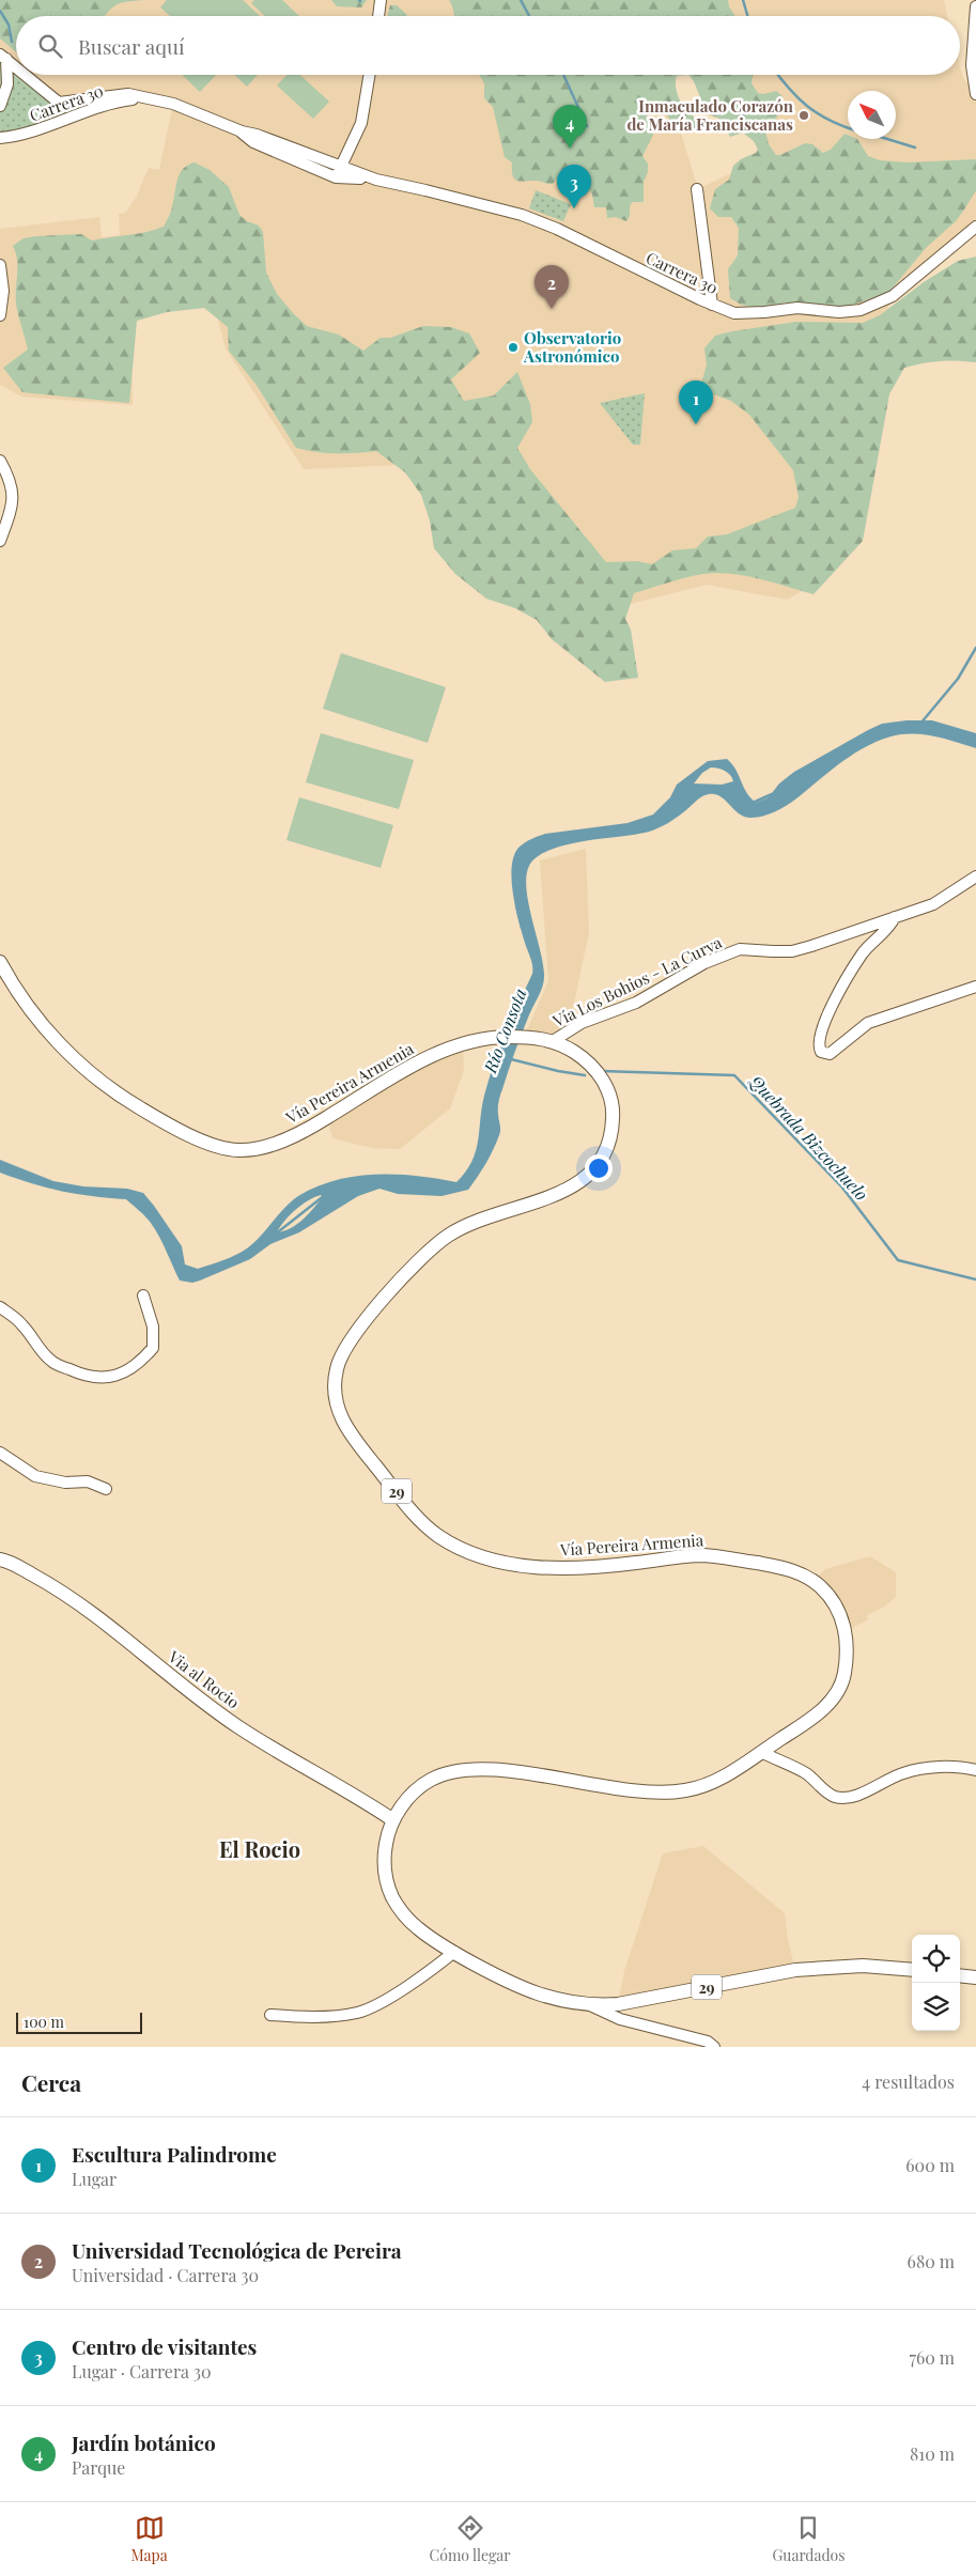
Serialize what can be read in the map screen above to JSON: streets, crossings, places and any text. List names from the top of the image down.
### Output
{
  "streets": {
    "main road": ["Vía Pereira Armenia", "29", "Via al Rocio"],
    "street": ["Carrera 30", "Vía Los Bohios - La Curva"]
  },
  "crossings": [
    ["Vía Los Bohios - La Curva", "Vía Pereira Armenia"],
    ["Vía Pereira Armenia", "Via al Rocio"]
  ],
  "districts": ["El Rocio"],
  "water": ["Río Consota", "Quebrada Bizcochuelo"],
  "places": ["Inmaculado Corazón de María Franciscanas", "Observatorio Astronómico"],
  "scale_bar": "100 m",
  "north": "top left",
  "page": {
    "search": "Buscar aquí",
    "pins": [
      "4",
      "3",
      "2",
      "1"
    ],
    "scale": "100 m",
    "heading": ["Cerca", "4 resultados"],
    "list": [
      {
        "mark": "1",
        "name": "Escultura Palindrome",
        "note": "Lugar",
        "value": "600 m"
      },
      {
        "mark": "2",
        "name": "Universidad Tecnológica de Pereira",
        "note": "Universidad · Carrera 30",
        "value": "680 m"
      },
      {
        "mark": "3",
        "name": "Centro de visitantes",
        "note": "Lugar · Carrera 30",
        "value": "760 m"
      },
      {
        "mark": "4",
        "name": "Jardín botánico",
        "note": "Parque",
        "value": "810 m"
      }
    ],
    "nav": ["Mapa", "Cómo llegar", "Guardados"]
  }
}
